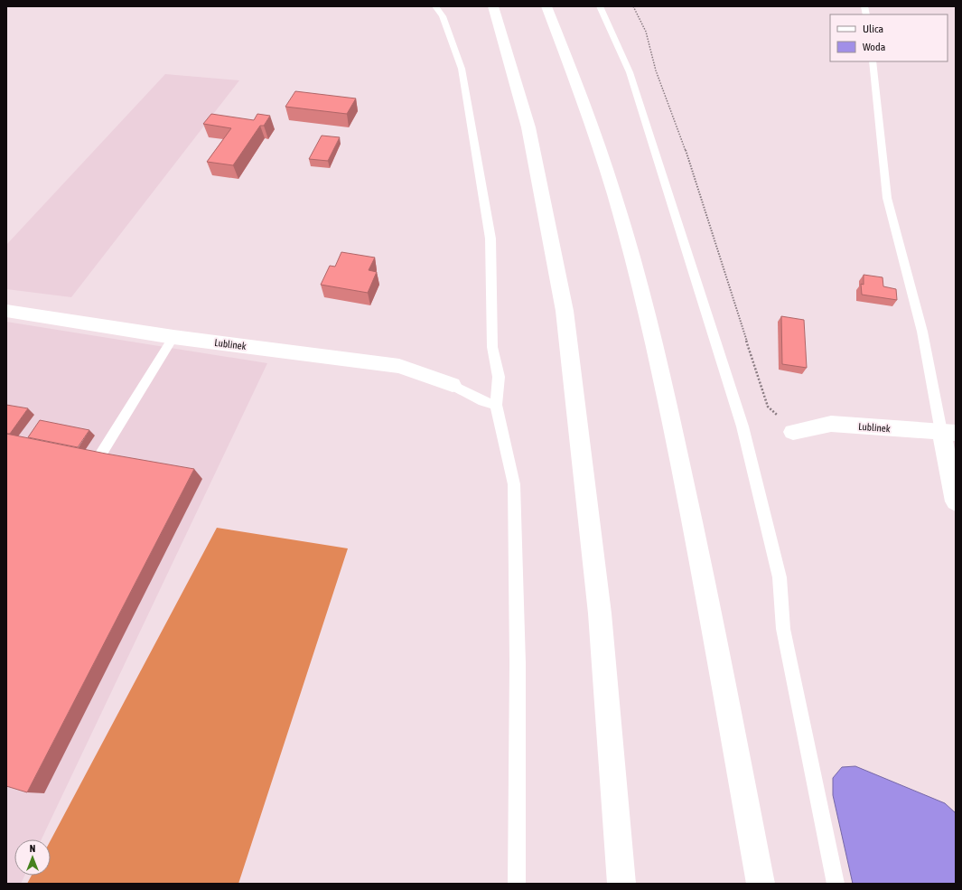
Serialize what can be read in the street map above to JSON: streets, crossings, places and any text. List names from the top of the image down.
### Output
{
  "streets": {
    "main road": ["Lublinek"]
  },
  "legend": ["Ulica", "Woda"],
  "north": "top"
}
